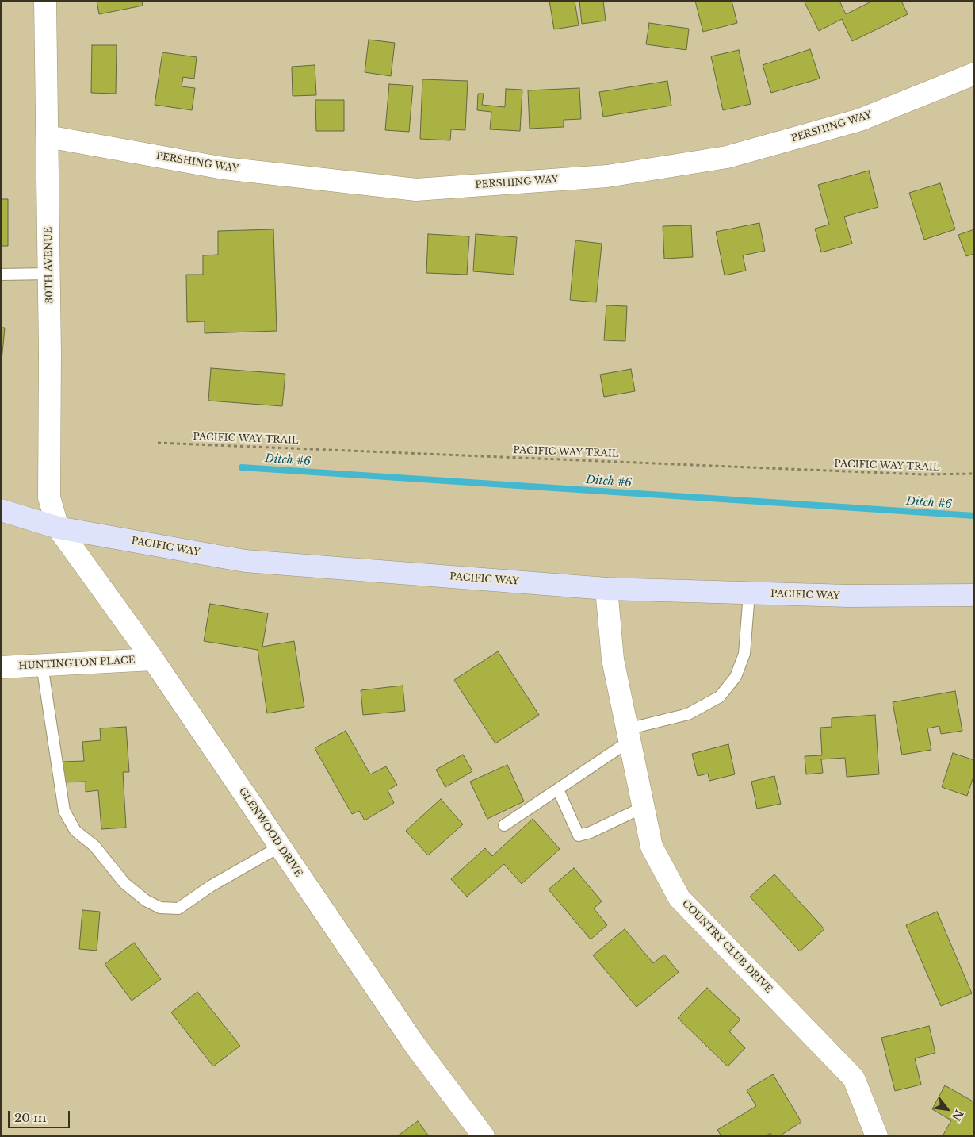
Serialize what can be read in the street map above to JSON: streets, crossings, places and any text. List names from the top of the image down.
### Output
{
  "streets": {
    "main road": ["PACIFIC WAY"],
    "street": [
      "PERSHING WAY",
      "30TH AVENUE",
      "HUNTINGTON PLACE",
      "GLENWOOD DRIVE",
      "COUNTRY CLUB DRIVE"
    ],
    "path": ["PACIFIC WAY TRAIL"]
  },
  "crossings": [
    ["PERSHING WAY", "30TH AVENUE"],
    ["30TH AVENUE", "PACIFIC WAY"],
    ["30TH AVENUE", "GLENWOOD DRIVE"],
    ["PACIFIC WAY", "GLENWOOD DRIVE"],
    ["PACIFIC WAY", "COUNTRY CLUB DRIVE"],
    ["HUNTINGTON PLACE", "GLENWOOD DRIVE"]
  ],
  "water": ["Ditch #6"],
  "scale_bar": "20 m",
  "north": "bottom right"
}
